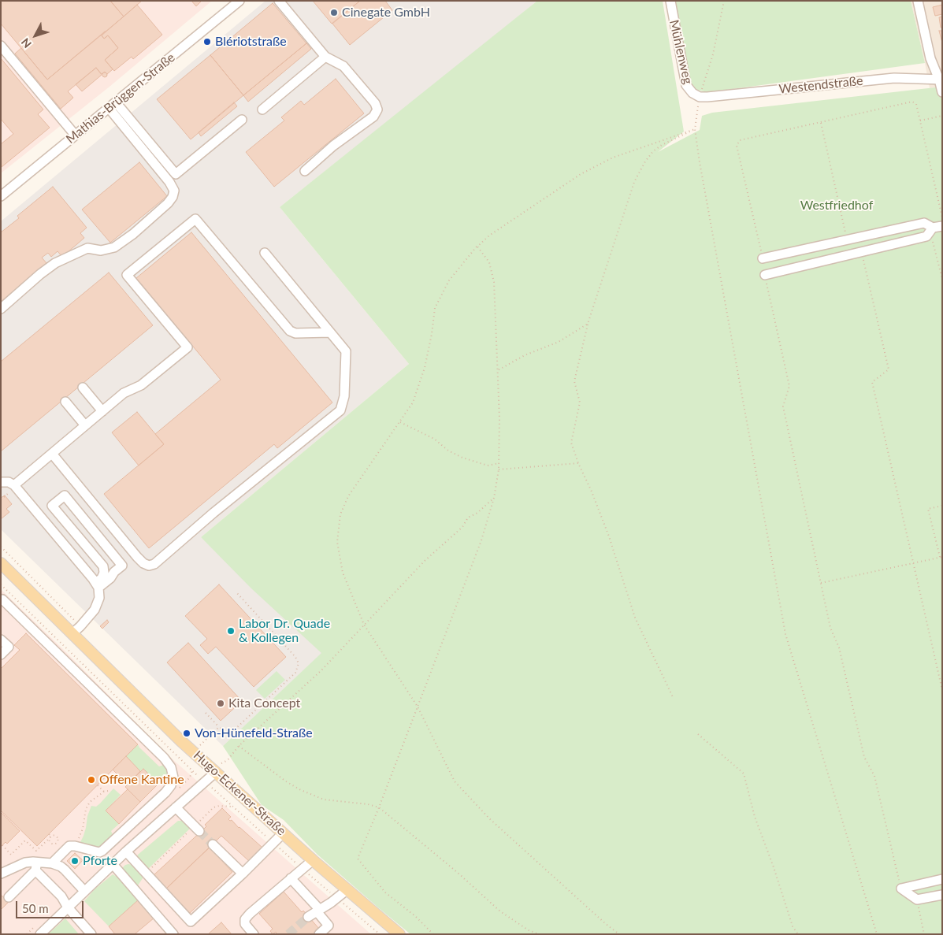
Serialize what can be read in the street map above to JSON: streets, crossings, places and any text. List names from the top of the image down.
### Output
{
  "streets": {
    "main road": ["Hugo-Eckener-Straße"],
    "street": ["Mühlenweg", "Westendstraße", "Mathias-Brüggen-Straße"]
  },
  "crossings": [
    ["Mühlenweg", "Westendstraße"]
  ],
  "parks": ["Westfriedhof"],
  "places": [
    "Cinegate GmbH",
    "Blériotstraße",
    "Labor Dr. Quade & Kollegen",
    "Kita Concept",
    "Von-Hünefeld-Straße",
    "Offene Kantine",
    "Pforte"
  ],
  "scale_bar": "50 m",
  "north": "bottom left"
}
